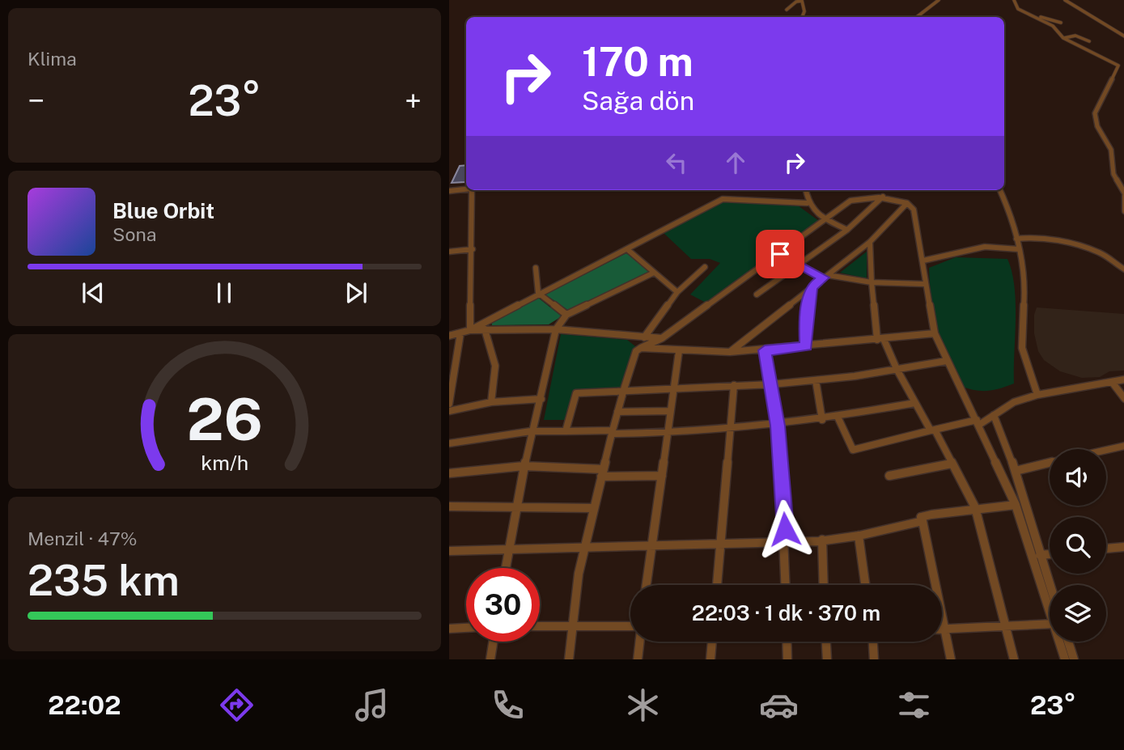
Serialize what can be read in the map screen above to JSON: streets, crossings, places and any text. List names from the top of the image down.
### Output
{
  "page": {
    "tile": [
      "Klima",
      ["Menzil · 47%", "235 km"]
    ],
    "turn": ["170 m", "Sağa dön"],
    "heat": ["−", "23°", "+"],
    "song": ["Blue Orbit", "Sona"],
    "limit": "30",
    "trip": "22:03 · 1 dk · 370 m",
    "tabs": ["22:02", "23°"],
    "gauge": ["26", "km/h"]
  }
}
